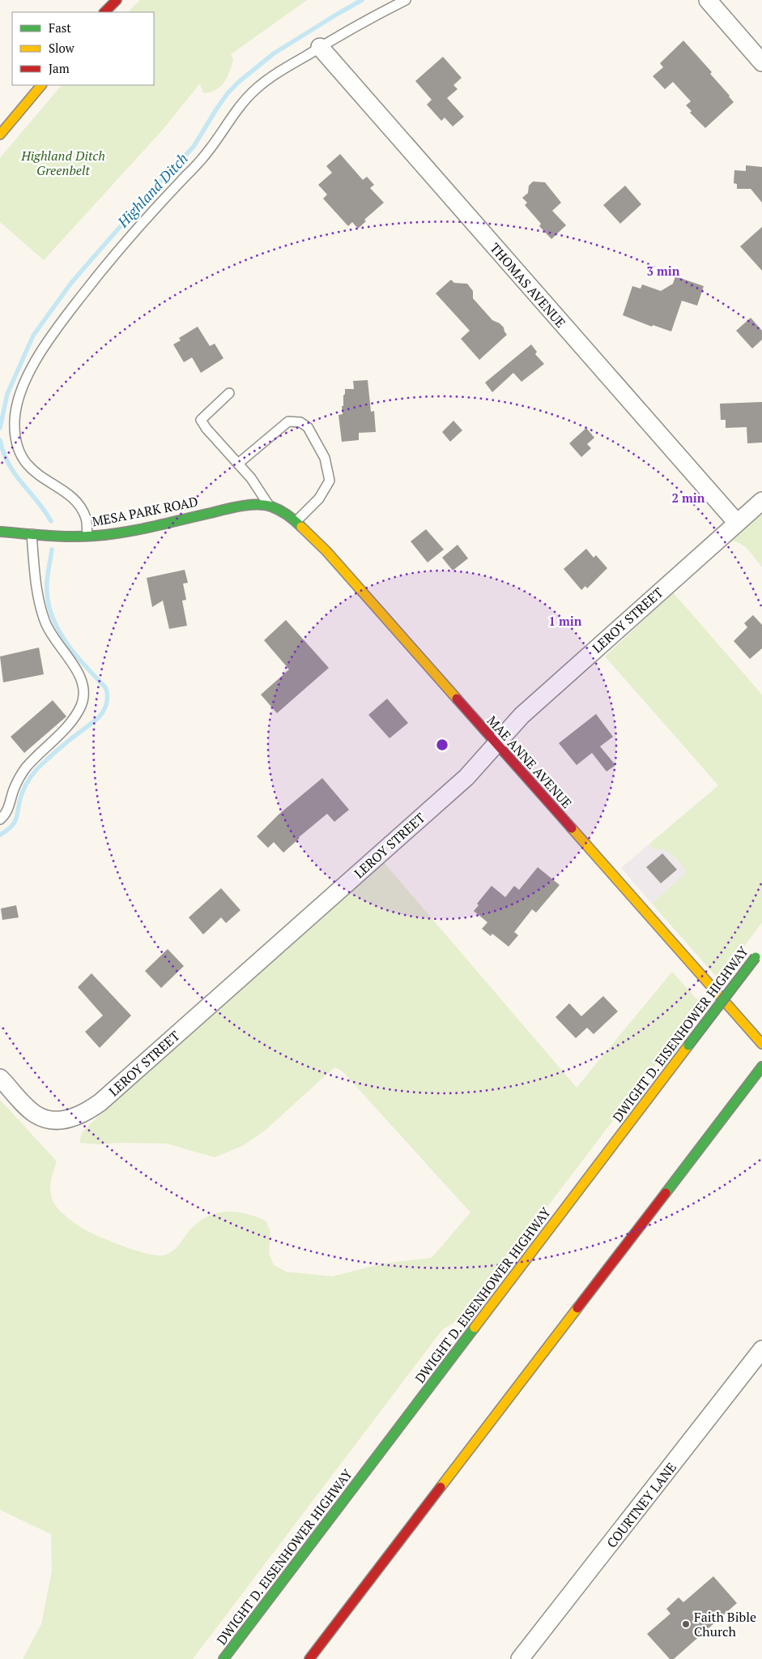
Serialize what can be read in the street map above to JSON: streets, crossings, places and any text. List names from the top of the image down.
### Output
{
  "streets": {
    "main road": ["MESA PARK ROAD", "MAE ANNE AVENUE", "DWIGHT D. EISENHOWER HIGHWAY"],
    "street": ["THOMAS AVENUE", "LEROY STREET", "COURTNEY LANE"]
  },
  "crossings": [
    ["THOMAS AVENUE", "LEROY STREET"],
    ["MESA PARK ROAD", "MAE ANNE AVENUE"],
    ["LEROY STREET", "MAE ANNE AVENUE"]
  ],
  "water": ["Highland Ditch"],
  "parks": ["Highland Ditch Greenbelt"],
  "places": ["Faith Bible Church"],
  "legend": ["Fast", "Slow", "Jam"],
  "rings": ["3 min", "2 min", "1 min"]
}
